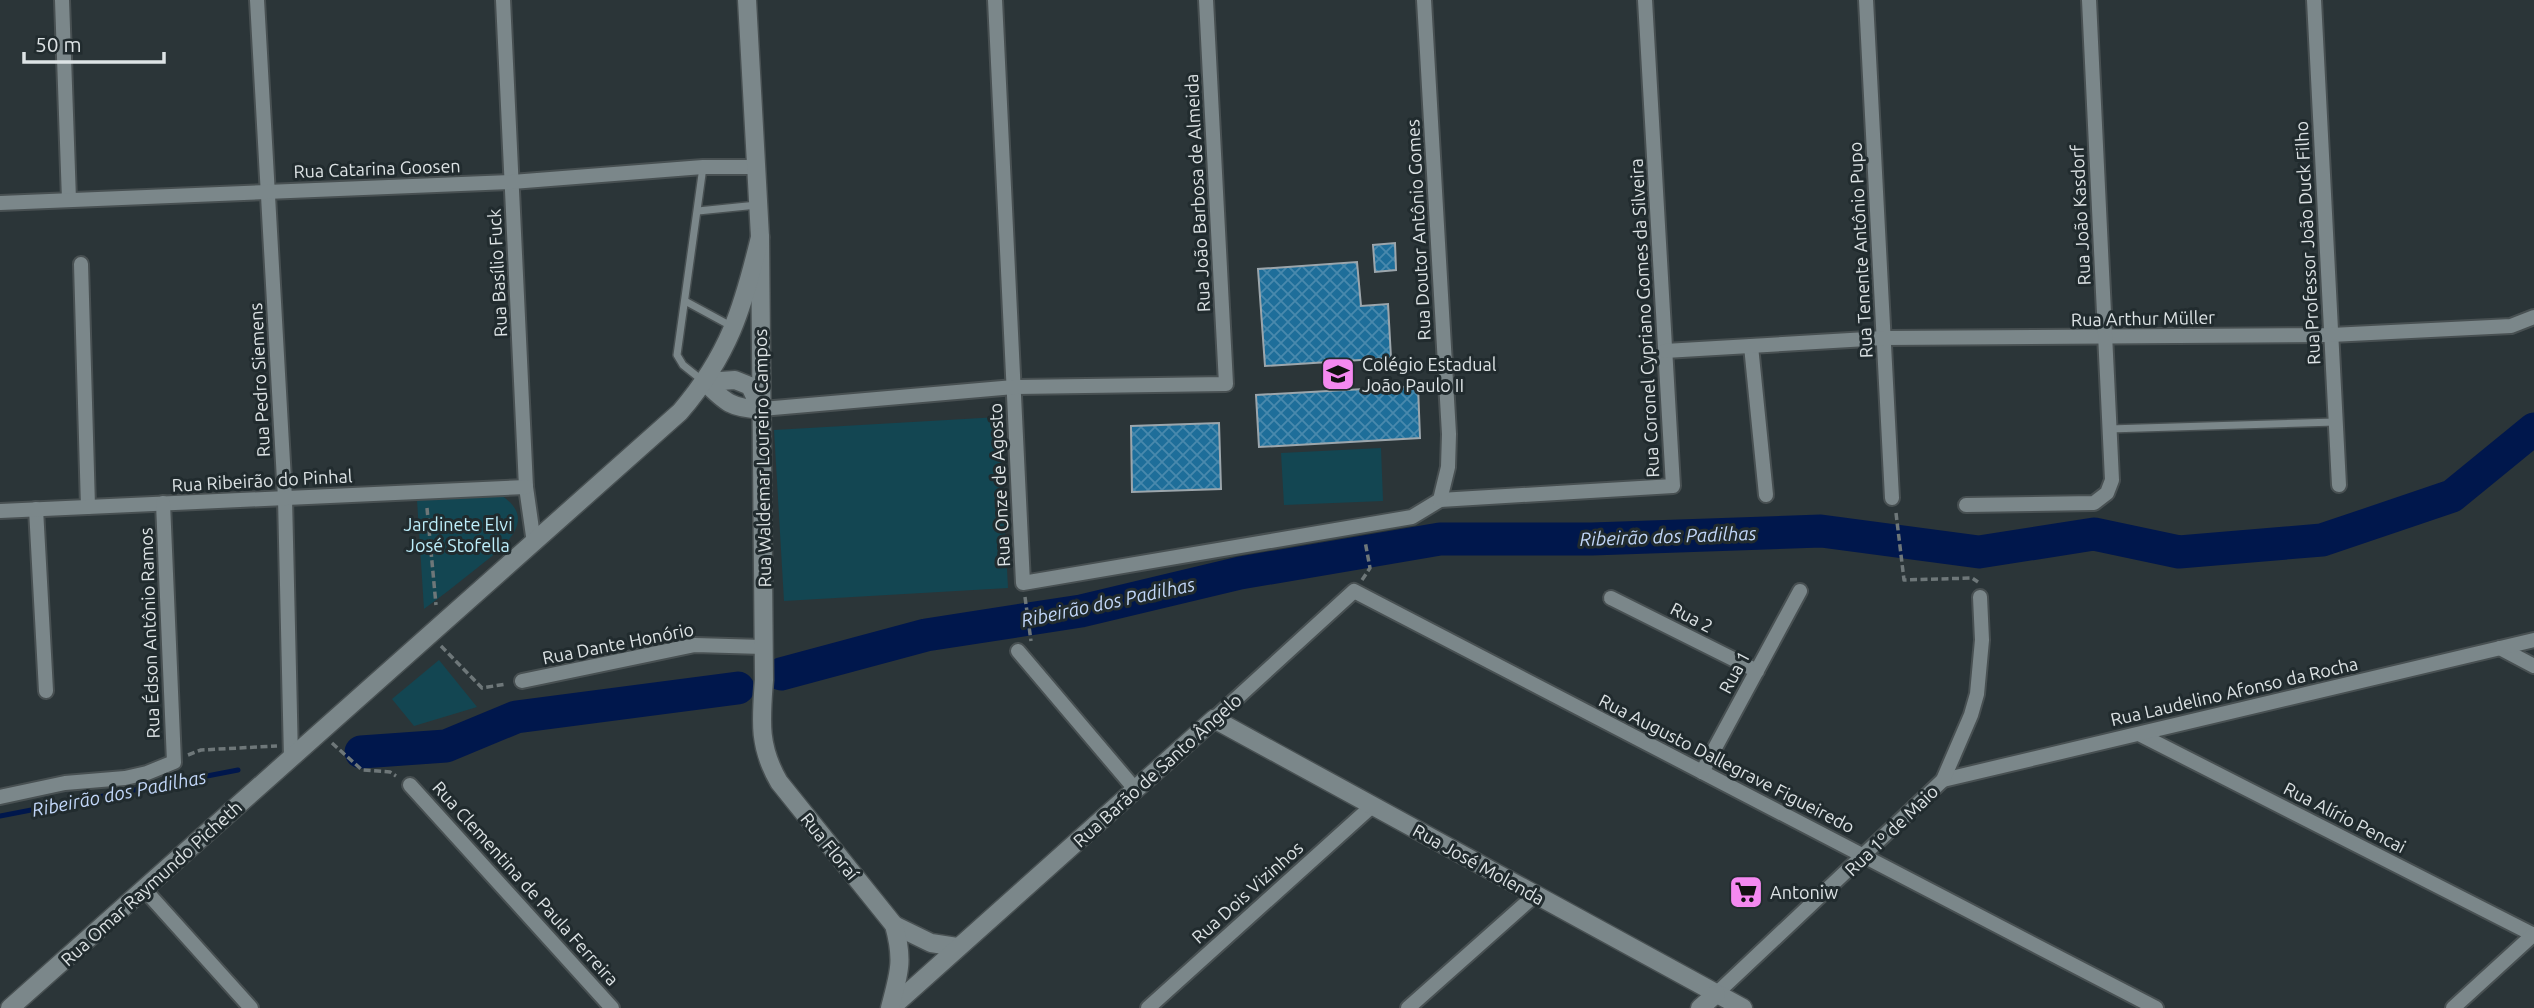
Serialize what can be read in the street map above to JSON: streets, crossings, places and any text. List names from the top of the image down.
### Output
{
  "streets": {
    "main road": [
      "Rua Waldemar Loureiro Campos",
      "Rua Barão de Santo Ângelo",
      "Rua 1º de Maio",
      "Rua Floraí",
      "Rua José Molenda",
      "Rua Omar Raymundo Picheth"
    ],
    "street": [
      "Rua Catarina Goosen",
      "Rua João Barbosa de Almeida",
      "Rua João Kasdorf",
      "Rua Doutor Antônio Gomes",
      "Rua Professor João Duck Filho",
      "Rua Tenente Antônio Pupo",
      "Rua Basílio Fuck",
      "Rua Coronel Cypriano Gomes da Silveira",
      "Rua Arthur Müller",
      "Rua Pedro Siemens",
      "Rua Ribeirão do Pinhal",
      "Rua Onze de Agosto",
      "Rua 2",
      "Rua Édson Antônio Ramos",
      "Rua Dante Honório",
      "Rua 1",
      "Rua Laudelino Afonso da Rocha",
      "Rua Augusto Dallegrave Figueiredo",
      "Rua Alírio Pencai",
      "Rua Clementina de Paula Ferreira",
      "Rua Dois Vizinhos"
    ]
  },
  "crossings": [
    ["Rua Catarina Goosen", "Rua Basílio Fuck"],
    ["Rua Catarina Goosen", "Rua Pedro Siemens"],
    ["Rua Catarina Goosen", "Rua Waldemar Loureiro Campos"],
    ["Rua João Barbosa de Almeida", "Rua Onze de Agosto"],
    ["Rua João Kasdorf", "Rua Arthur Müller"],
    ["Rua Doutor Antônio Gomes", "Rua Coronel Cypriano Gomes da Silveira"],
    ["Rua Doutor Antônio Gomes", "Rua Onze de Agosto"],
    ["Rua Professor João Duck Filho", "Rua Arthur Müller"],
    ["Rua Tenente Antônio Pupo", "Rua Arthur Müller"],
    ["Rua Basílio Fuck", "Rua Waldemar Loureiro Campos"],
    ["Rua Basílio Fuck", "Rua Ribeirão do Pinhal"],
    ["Rua Basílio Fuck", "Rua Omar Raymundo Picheth"],
    ["Rua Coronel Cypriano Gomes da Silveira", "Rua Arthur Müller"],
    ["Rua Coronel Cypriano Gomes da Silveira", "Rua Onze de Agosto"],
    ["Rua Pedro Siemens", "Rua Ribeirão do Pinhal"],
    ["Rua Pedro Siemens", "Rua Omar Raymundo Picheth"],
    ["Rua Waldemar Loureiro Campos", "Rua Dante Honório"],
    ["Rua Waldemar Loureiro Campos", "Rua Floraí"],
    ["Rua Waldemar Loureiro Campos", "Rua Omar Raymundo Picheth"],
    ["Rua Ribeirão do Pinhal", "Rua Édson Antônio Ramos"],
    ["Rua 2", "Rua 1"],
    ["Rua 1", "Rua Augusto Dallegrave Figueiredo"],
    ["Rua Laudelino Afonso da Rocha", "Rua Alírio Pencai"],
    ["Rua Laudelino Afonso da Rocha", "Rua 1º de Maio"],
    ["Rua Augusto Dallegrave Figueiredo", "Rua Barão de Santo Ângelo"],
    ["Rua Augusto Dallegrave Figueiredo", "Rua 1º de Maio"],
    ["Rua Barão de Santo Ângelo", "Rua Floraí"],
    ["Rua Barão de Santo Ângelo", "Rua José Molenda"],
    ["Rua 1º de Maio", "Rua José Molenda"],
    ["Rua José Molenda", "Rua Dois Vizinhos"]
  ],
  "water": ["Ribeirão dos Padilhas"],
  "parks": ["Jardinete Elvi José Stofella"],
  "places": {
    "school or university": ["Colégio Estadual João Paulo II"],
    "supermarket": ["Antoniw"]
  },
  "scale_bar": "50 m"
}
